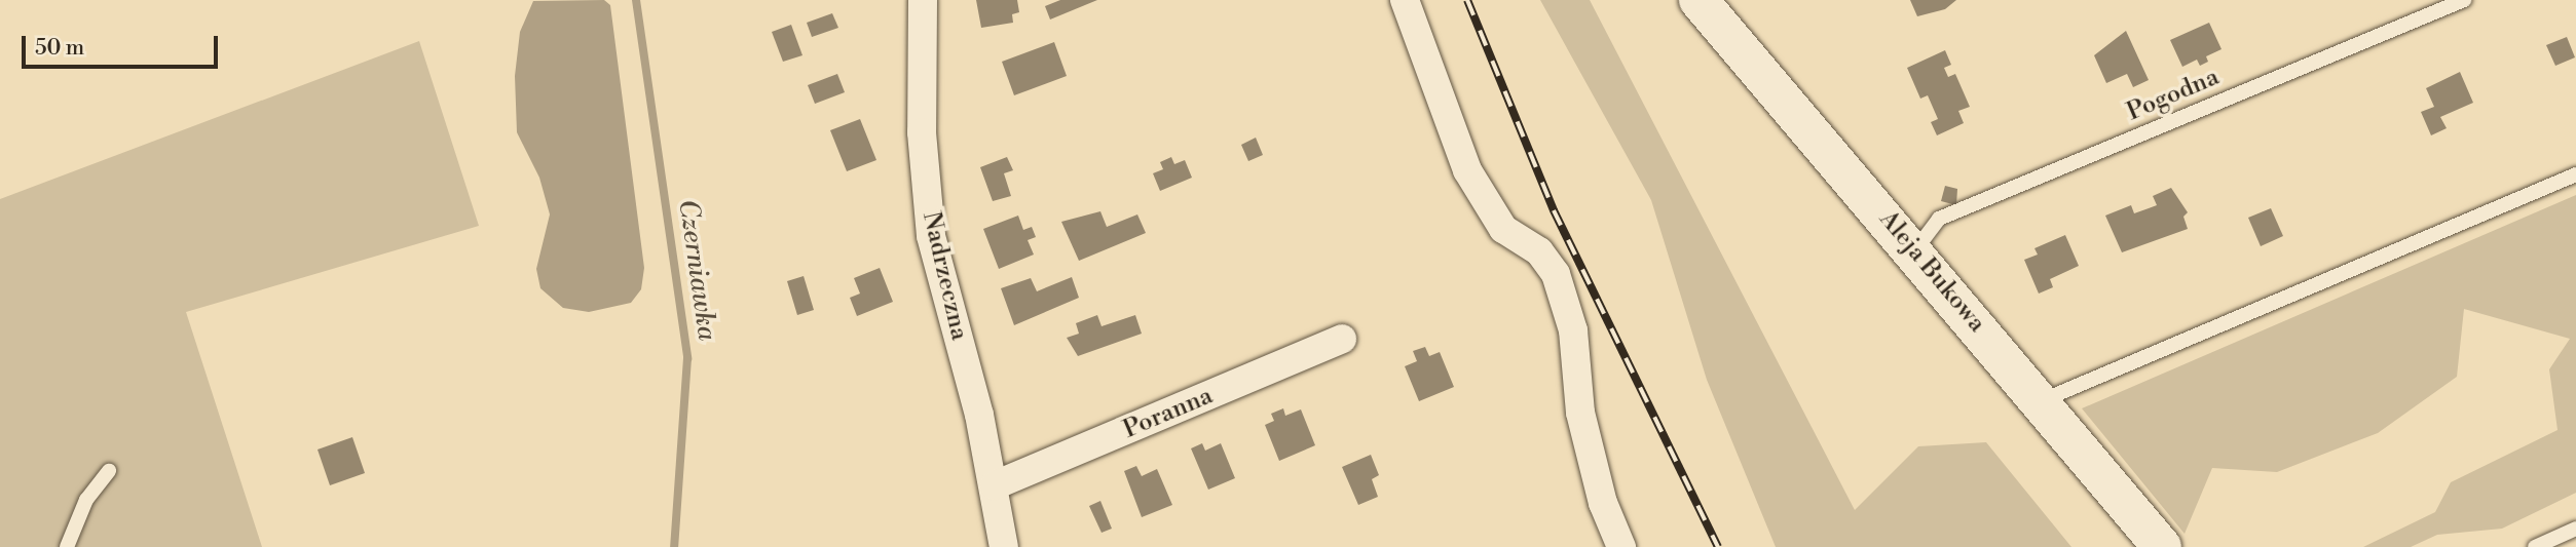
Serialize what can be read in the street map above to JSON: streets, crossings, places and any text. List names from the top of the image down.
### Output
{
  "streets": {
    "street": ["Aleja Bukowa", "Nadrzeczna", "Poranna"],
    "lane": ["Pogodna"]
  },
  "crossings": [
    ["Pogodna", "Aleja Bukowa"],
    ["Nadrzeczna", "Poranna"]
  ],
  "water": ["Czerniawka"],
  "scale_bar": "50 m"
}
